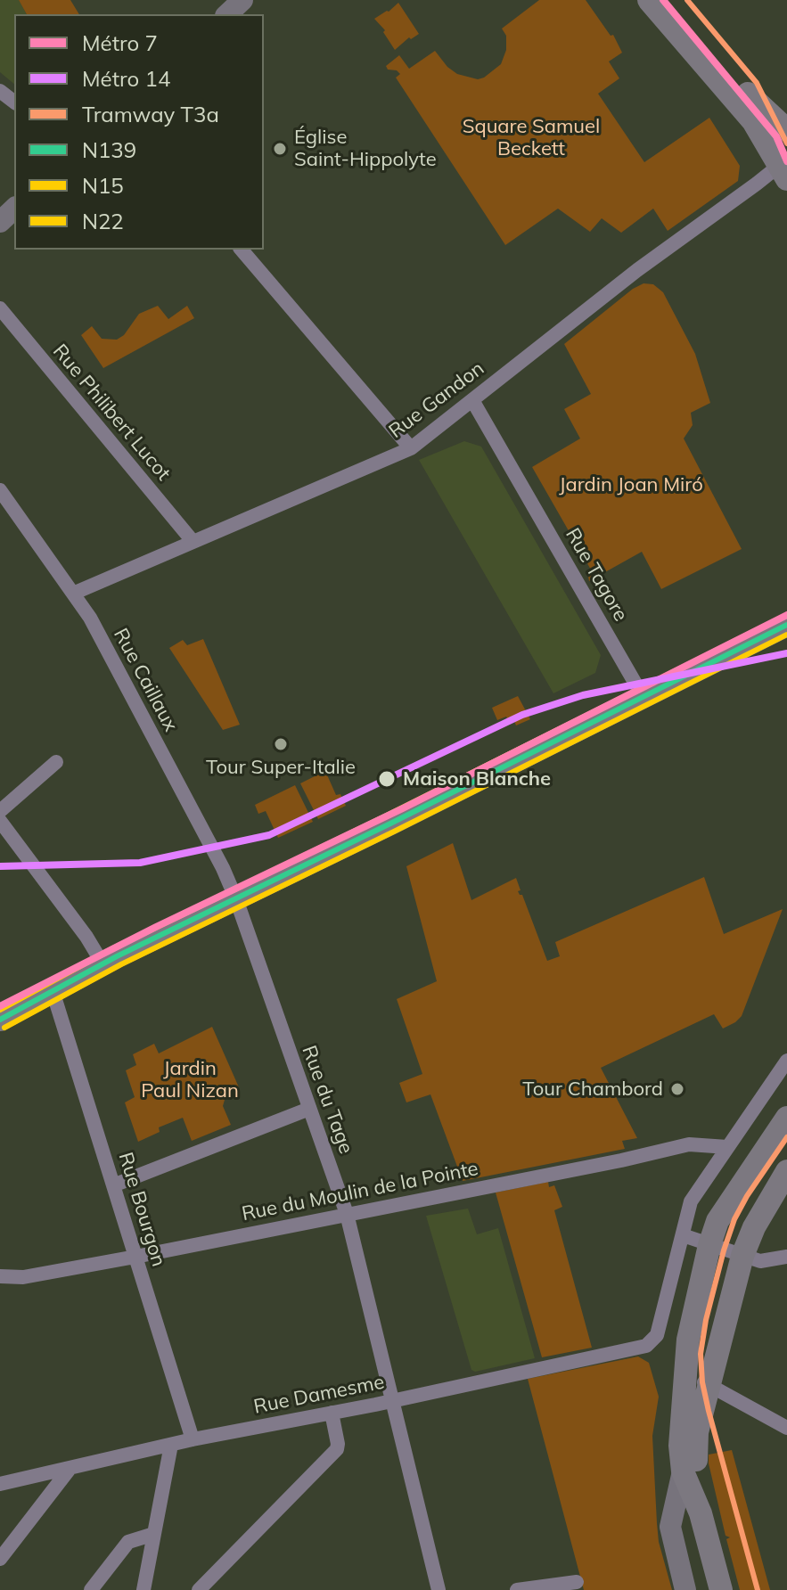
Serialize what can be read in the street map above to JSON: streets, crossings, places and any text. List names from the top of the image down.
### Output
{
  "streets": {
    "street": [
      "Rue Gandon",
      "Rue Philibert Lucot",
      "Rue Tagore",
      "Rue Caillaux",
      "Rue du Tage",
      "Rue du Moulin de la Pointe",
      "Rue Bourgon",
      "Rue Damesme"
    ]
  },
  "crossings": [
    ["Rue Gandon", "Rue Philibert Lucot"],
    ["Rue Gandon", "Rue Tagore"],
    ["Rue Gandon", "Rue Caillaux"],
    ["Rue Caillaux", "Rue du Tage"],
    ["Rue du Tage", "Rue du Moulin de la Pointe"],
    ["Rue du Tage", "Rue Damesme"],
    ["Rue du Moulin de la Pointe", "Rue Bourgon"],
    ["Rue Bourgon", "Rue Damesme"]
  ],
  "parks": ["Square Samuel Beckett", "Jardin Joan Miró", "Jardin Paul Nizan"],
  "places": [
    "Église Saint-Hippolyte",
    "Tour Super-Italie",
    "Maison Blanche",
    "Tour Chambord"
  ],
  "lines": [
    "metro line 7",
    "tram line T3a",
    "transit line N22",
    "transit line N139",
    "transit line N15",
    "metro line 14"
  ],
  "legend": [
    "Métro 7",
    "Métro 14",
    "Tramway T3a",
    "N139",
    "N15",
    "N22"
  ]
}
